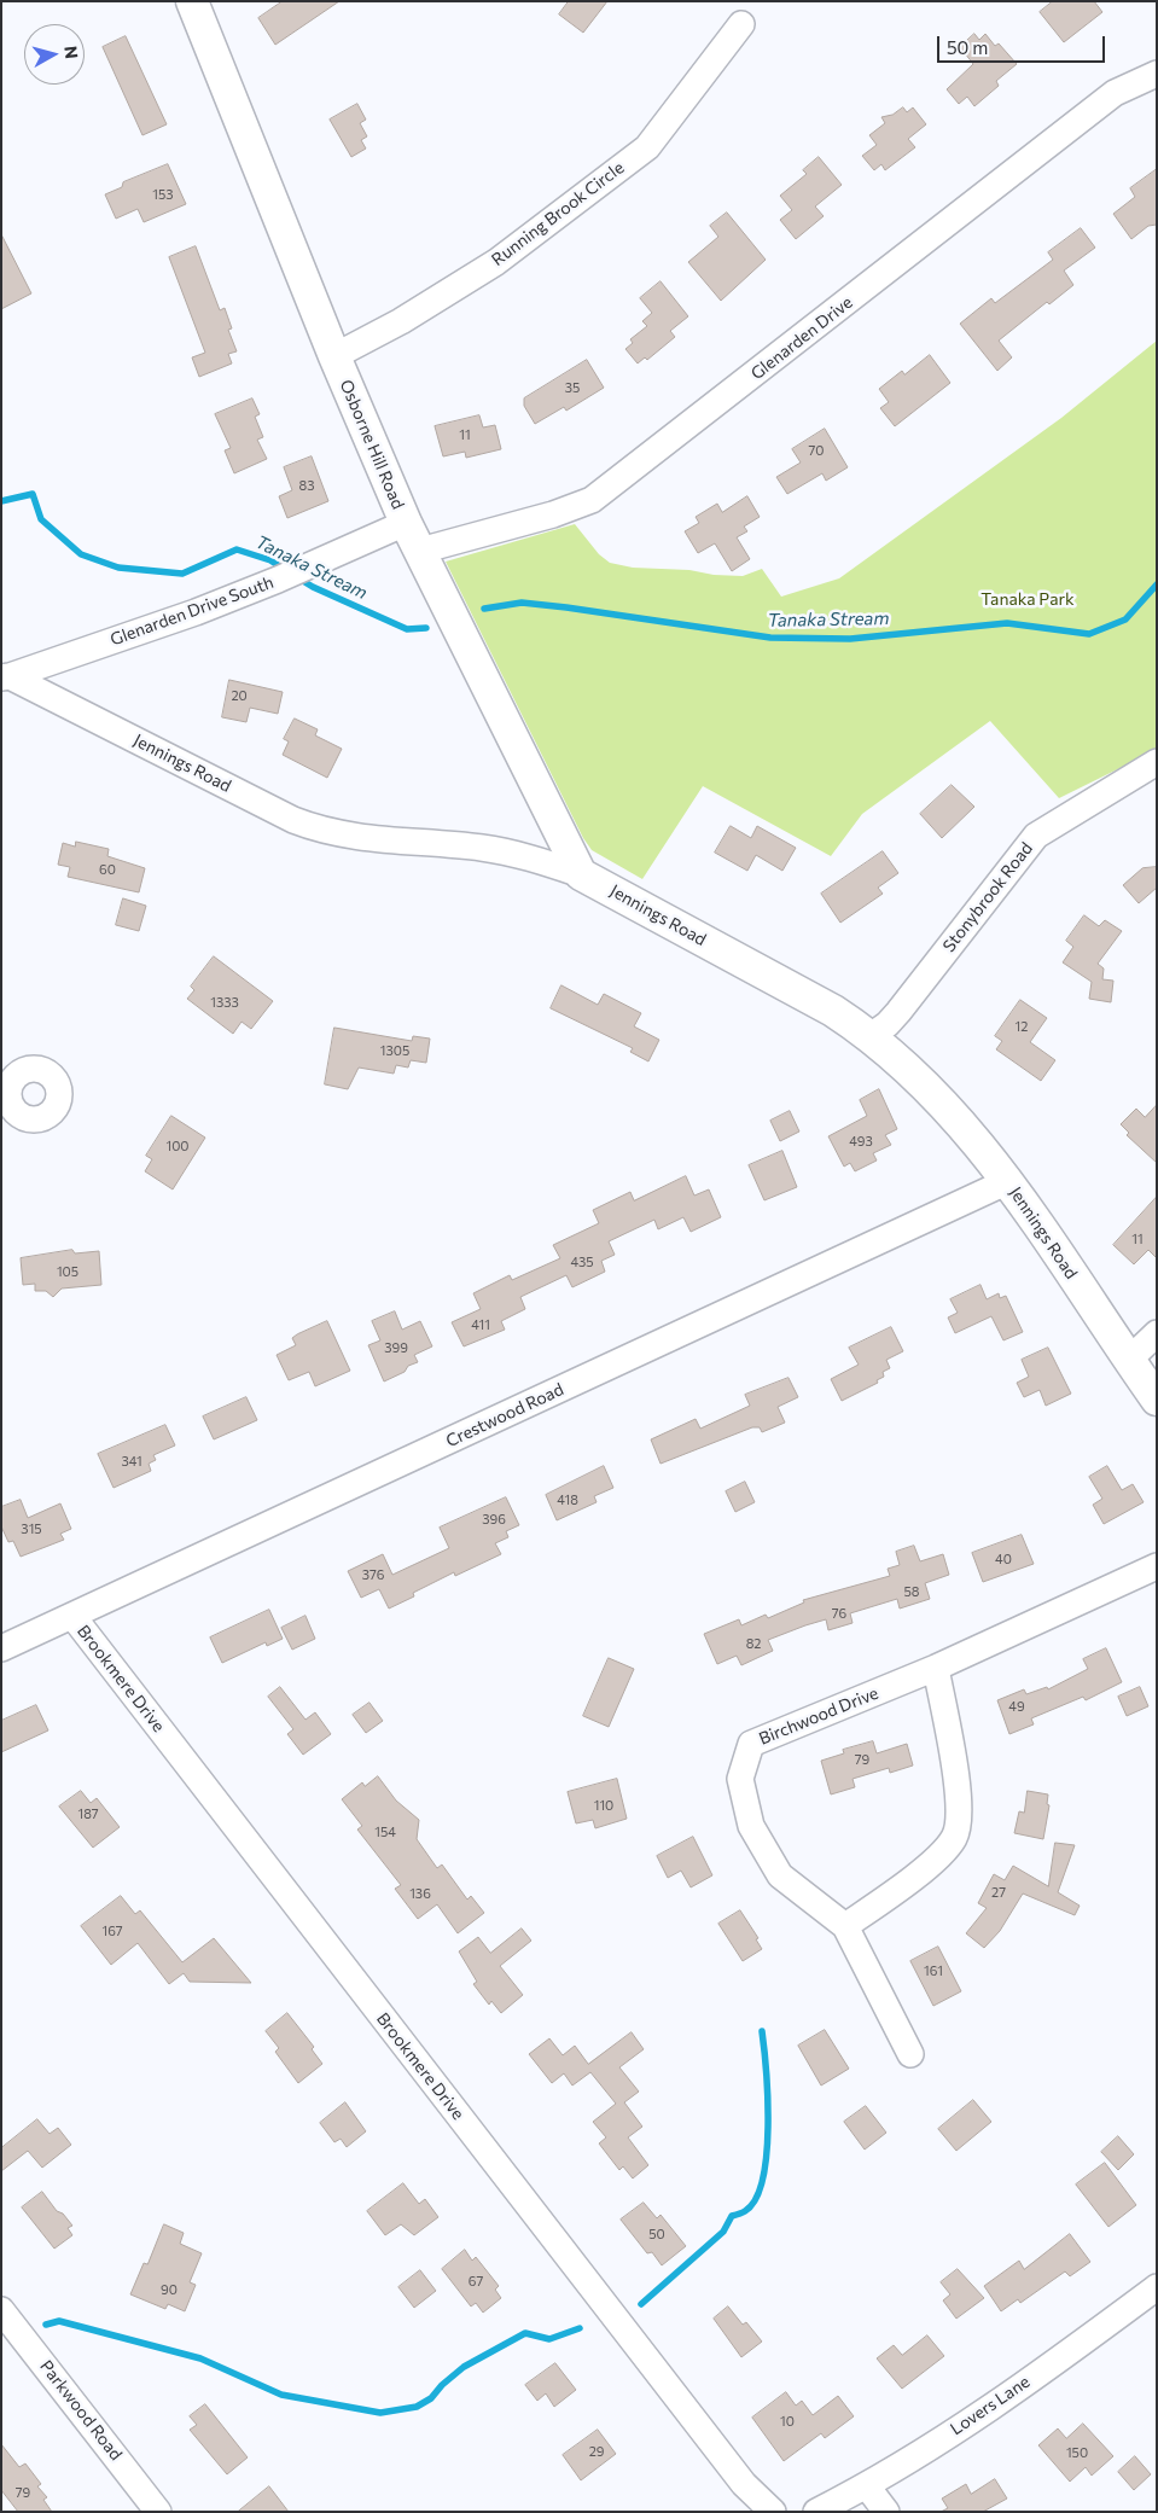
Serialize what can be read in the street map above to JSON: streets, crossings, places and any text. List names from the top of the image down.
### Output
{
  "streets": {
    "street": [
      "Running Brook Circle",
      "Glenarden Drive",
      "Osborne Hill Road",
      "Glenarden Drive South",
      "Jennings Road",
      "Stonybrook Road",
      "Crestwood Road",
      "Brookmere Drive",
      "Birchwood Drive",
      "Lovers Lane",
      "Parkwood Road"
    ]
  },
  "crossings": [
    ["Running Brook Circle", "Osborne Hill Road"],
    ["Glenarden Drive", "Osborne Hill Road"],
    ["Osborne Hill Road", "Glenarden Drive South"],
    ["Osborne Hill Road", "Jennings Road"],
    ["Glenarden Drive South", "Jennings Road"],
    ["Jennings Road", "Stonybrook Road"],
    ["Jennings Road", "Crestwood Road"],
    ["Crestwood Road", "Brookmere Drive"]
  ],
  "water": ["Tanaka Stream"],
  "parks": ["Tanaka Park"],
  "house_numbers": [
    "153",
    "35",
    "11",
    "70",
    "83",
    "20",
    "60",
    "1333",
    "12",
    "1305",
    "493",
    "100",
    "11",
    "435",
    "105",
    "411",
    "399",
    "341",
    "418",
    "396",
    "315",
    "40",
    "376",
    "58",
    "76",
    "82",
    "49",
    "79",
    "110",
    "187",
    "154",
    "27",
    "136",
    "167",
    "161",
    "50",
    "67",
    "90",
    "10",
    "29",
    "150",
    "79"
  ],
  "scale_bar": "50 m",
  "north": "right"
}
